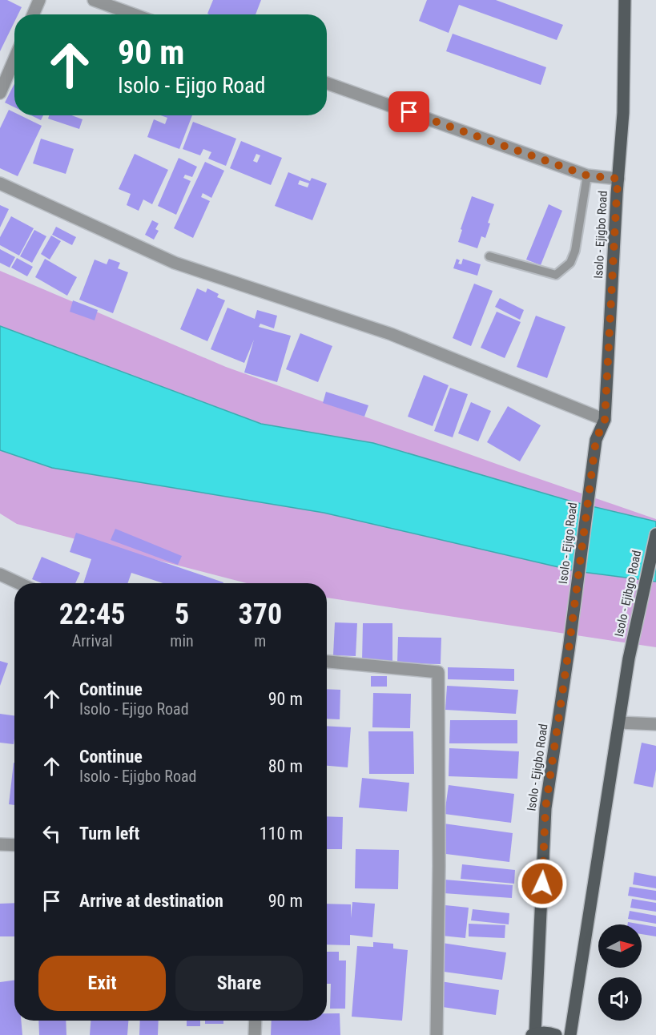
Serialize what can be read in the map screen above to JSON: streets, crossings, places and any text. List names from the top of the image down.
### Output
{
  "streets": {
    "main road": ["Isolo - Ejigbo Road", "Isolo - Ejigo Road", "Isolo - Ejibgo Road"]
  },
  "crossings": [
    ["Isolo - Ejigbo Road", "Isolo - Ejigo Road"]
  ],
  "north": "right",
  "page": {
    "turn": ["90 m", "Isolo - Ejigo Road"],
    "eta": [
      "22:45",
      "Arrival",
      "5",
      "min",
      "370",
      "m"
    ],
    "list": [
      {
        "name": "Continue",
        "note": "Isolo - Ejigo Road",
        "value": "90 m"
      },
      {
        "name": "Continue",
        "note": "Isolo - Ejigbo Road",
        "value": "80 m"
      },
      {
        "name": "Turn left",
        "value": "110 m"
      },
      {
        "name": "Arrive at destination",
        "value": "90 m"
      }
    ],
    "buttons": ["Exit", "Share"]
  }
}
